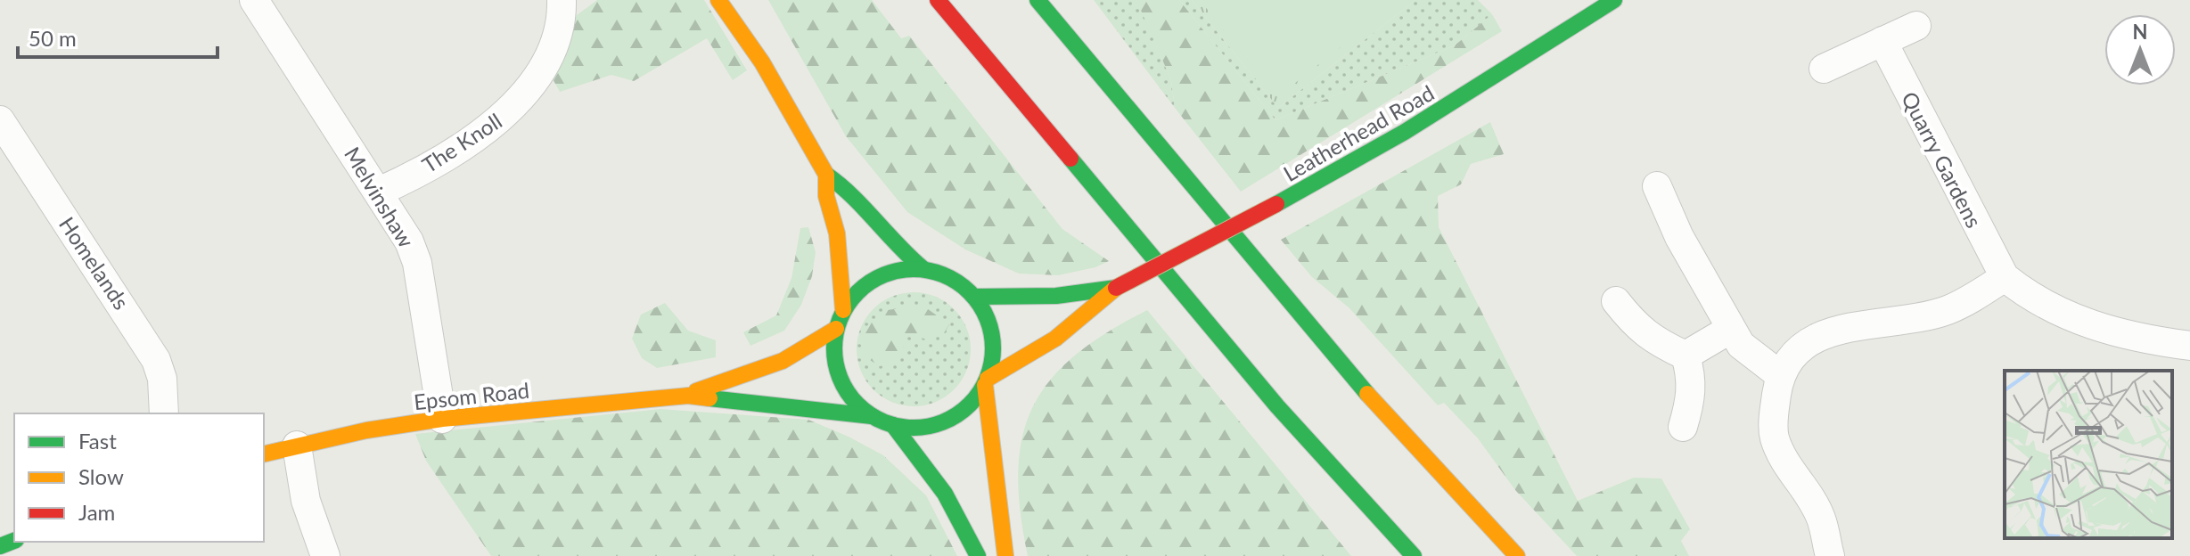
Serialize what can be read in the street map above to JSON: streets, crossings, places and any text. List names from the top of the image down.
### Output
{
  "streets": {
    "main road": ["Leatherhead Road", "Epsom Road"],
    "street": [
      "The Knoll",
      "Quarry Gardens",
      "Melvinshaw",
      "Homelands"
    ]
  },
  "crossings": [
    ["Leatherhead Road", "Epsom Road"],
    ["The Knoll", "Melvinshaw"],
    ["Melvinshaw", "Epsom Road"]
  ],
  "legend": ["Fast", "Slow", "Jam"],
  "scale_bar": "50 m",
  "north": "top"
}
